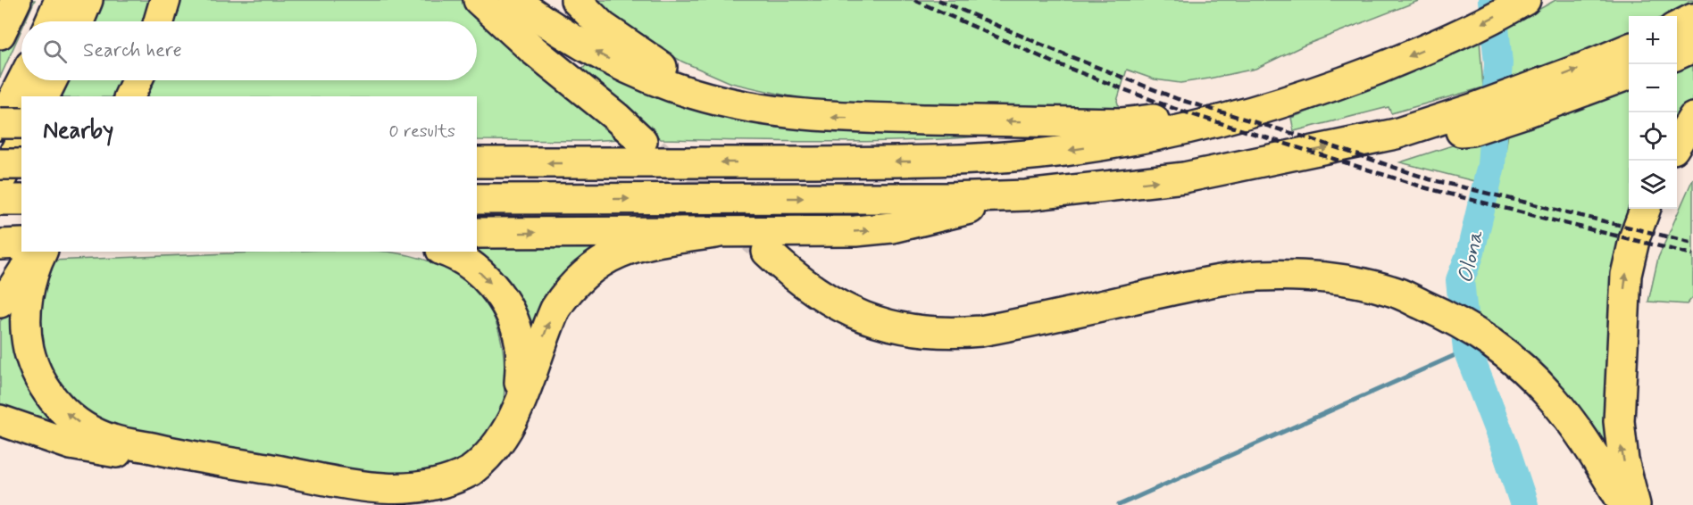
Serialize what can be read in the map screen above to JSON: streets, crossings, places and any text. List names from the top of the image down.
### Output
{
  "water": ["Olona"],
  "page": {
    "map_buttons": ["+", "−"],
    "search": "Search here",
    "heading": ["Nearby", "0 results"]
  }
}
